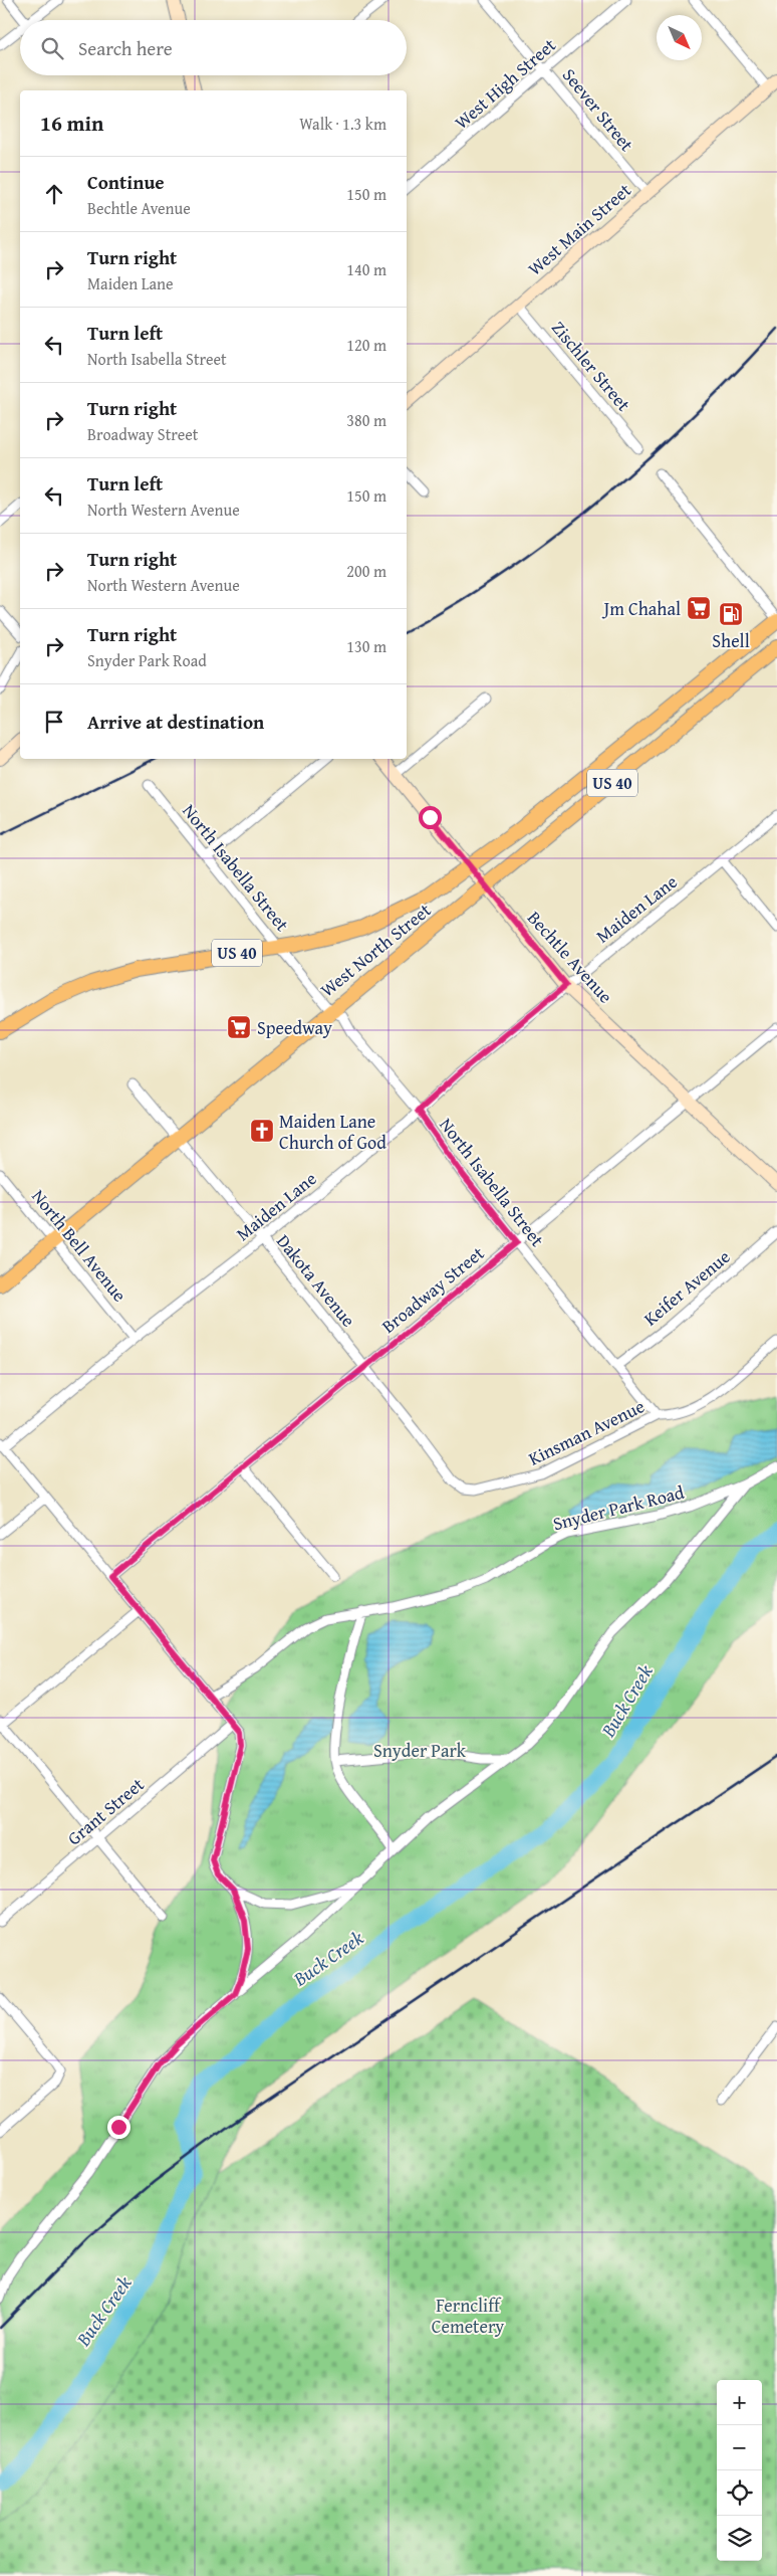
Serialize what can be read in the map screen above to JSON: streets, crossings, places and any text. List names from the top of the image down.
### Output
{
  "streets": {
    "main road": [
      "West Main Street",
      "US 40",
      "West North Street",
      "Bechtle Avenue"
    ],
    "street": [
      "West High Street",
      "Seever Street",
      "Zischler Street",
      "North Isabella Street",
      "Maiden Lane",
      "North Bell Avenue",
      "Dakota Avenue",
      "Keifer Avenue",
      "Broadway Street",
      "Kinsman Avenue",
      "Snyder Park Road",
      "Grant Street"
    ]
  },
  "crossings": [
    ["West High Street", "Seever Street"],
    ["Seever Street", "West Main Street"],
    ["West Main Street", "Zischler Street"],
    ["US 40", "North Isabella Street"],
    ["US 40", "Bechtle Avenue"],
    ["North Isabella Street", "Maiden Lane"],
    ["North Isabella Street", "West North Street"],
    ["North Isabella Street", "Keifer Avenue"],
    ["North Isabella Street", "Broadway Street"],
    ["North Isabella Street", "Kinsman Avenue"],
    ["Maiden Lane", "Bechtle Avenue"],
    ["Maiden Lane", "North Bell Avenue"],
    ["Maiden Lane", "Dakota Avenue"],
    ["West North Street", "Bechtle Avenue"],
    ["West North Street", "North Bell Avenue"],
    ["West North Street", "Dakota Avenue"],
    ["Bechtle Avenue", "Broadway Street"],
    ["Dakota Avenue", "Broadway Street"],
    ["Dakota Avenue", "Kinsman Avenue"]
  ],
  "water": ["Buck Creek"],
  "parks": ["Snyder Park", "Ferncliff Cemetery"],
  "places": {
    "supermarket": ["Jm Chahal", "Speedway"],
    "fuel station": ["Shell"],
    "church": ["Maiden Lane Church of God"]
  },
  "north": "bottom right",
  "page": {
    "search": "Search here",
    "heading": ["16 min", "Walk · 1.3 km"],
    "list": [
      ["Continue", "Bechtle Avenue", "150 m"],
      ["Turn right", "Maiden Lane", "140 m"],
      ["Turn left", "North Isabella Street", "120 m"],
      ["Turn right", "Broadway Street", "380 m"],
      ["Turn left", "North Western Avenue", "150 m"],
      ["Turn right", "North Western Avenue", "200 m"],
      ["Turn right", "Snyder Park Road", "130 m"],
      "Arrive at destination"
    ],
    "map_buttons": ["+", "−"]
  }
}
